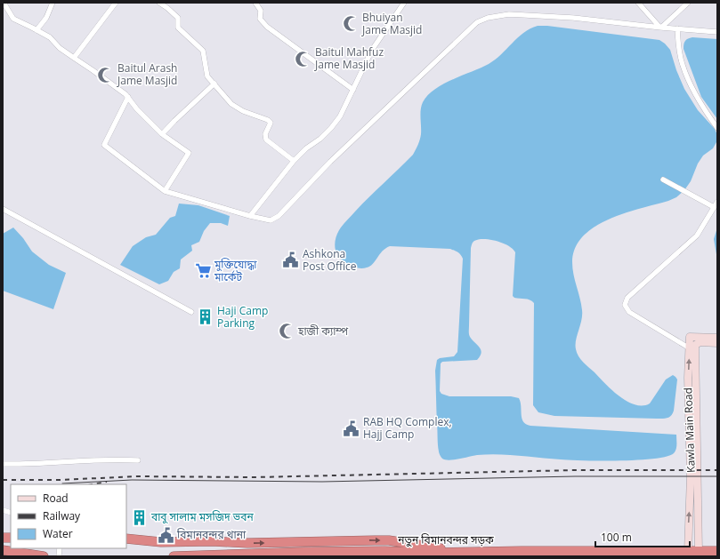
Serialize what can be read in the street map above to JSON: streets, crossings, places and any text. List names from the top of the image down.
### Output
{
  "streets": {
    "highway": ["নতুন বিমানবন্দর সড়ক"],
    "street": ["Kawla Main Road"]
  },
  "crossings": [
    ["Kawla Main Road", "নতুন বিমানবন্দর সড়ক"]
  ],
  "places": {
    "mosque": [
      "Bhuiyan Jame Masjid",
      "Baitul Mahfuz Jame Masjid",
      "Baitul Arash Jame Masjid",
      "হাজী ক্যাম্প"
    ],
    "public building": ["Ashkona Post Office", "RAB HQ Complex, Hajj Camp", "বিমানবন্দর থানা"],
    "supermarket": ["মুক্তিযোদ্ধা মার্কেট"],
    "building": ["Haji Camp Parking", "বাবু সালাম মসজিদ ভবন"]
  },
  "legend": ["Road", "Railway", "Water"],
  "scale_bar": "100 m"
}
